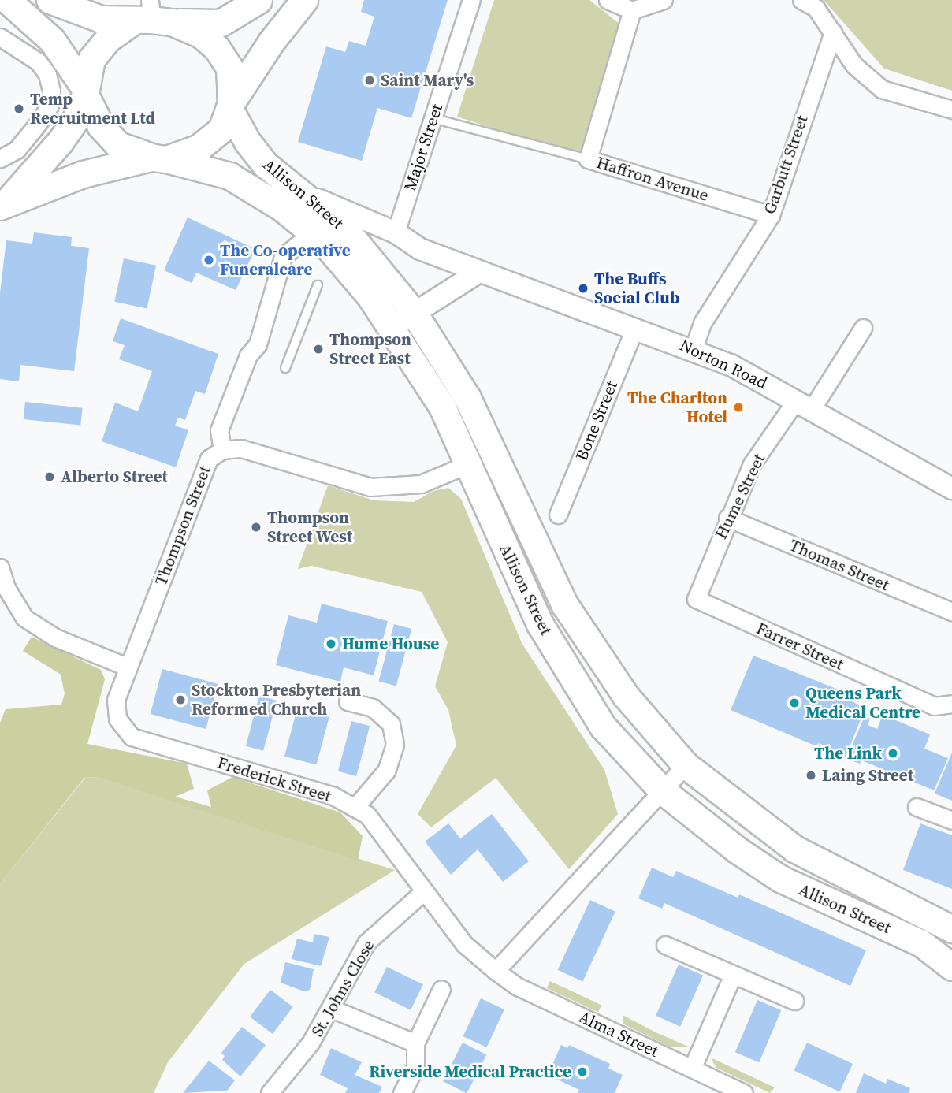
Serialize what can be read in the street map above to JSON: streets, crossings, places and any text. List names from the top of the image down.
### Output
{
  "streets": {
    "main road": ["Allison Street"],
    "street": [
      "Major Street",
      "Garbutt Street",
      "Haffron Avenue",
      "Norton Road",
      "Bone Street",
      "Hume Street",
      "Thompson Street",
      "Thomas Street",
      "Farrer Street",
      "Frederick Street",
      "St. Johns Close",
      "Alma Street"
    ]
  },
  "crossings": [
    ["Major Street", "Norton Road"],
    ["Garbutt Street", "Haffron Avenue"],
    ["Garbutt Street", "Norton Road"],
    ["Allison Street", "Norton Road"],
    ["Allison Street", "Thompson Street"],
    ["Norton Road", "Bone Street"],
    ["Norton Road", "Hume Street"],
    ["Hume Street", "Thomas Street"],
    ["Hume Street", "Farrer Street"],
    ["Thompson Street", "Frederick Street"],
    ["Frederick Street", "St. Johns Close"],
    ["Frederick Street", "Alma Street"]
  ],
  "places": [
    "Saint Mary's",
    "Temp Recruitment Ltd",
    "The Co-operative Funeralcare",
    "The Buffs Social Club",
    "Thompson Street East",
    "The Charlton Hotel",
    "Alberto Street",
    "Thompson Street West",
    "Hume House",
    "Stockton Presbyterian Reformed Church",
    "Queens Park Medical Centre",
    "The Link",
    "Laing Street",
    "Riverside Medical Practice"
  ]
}
